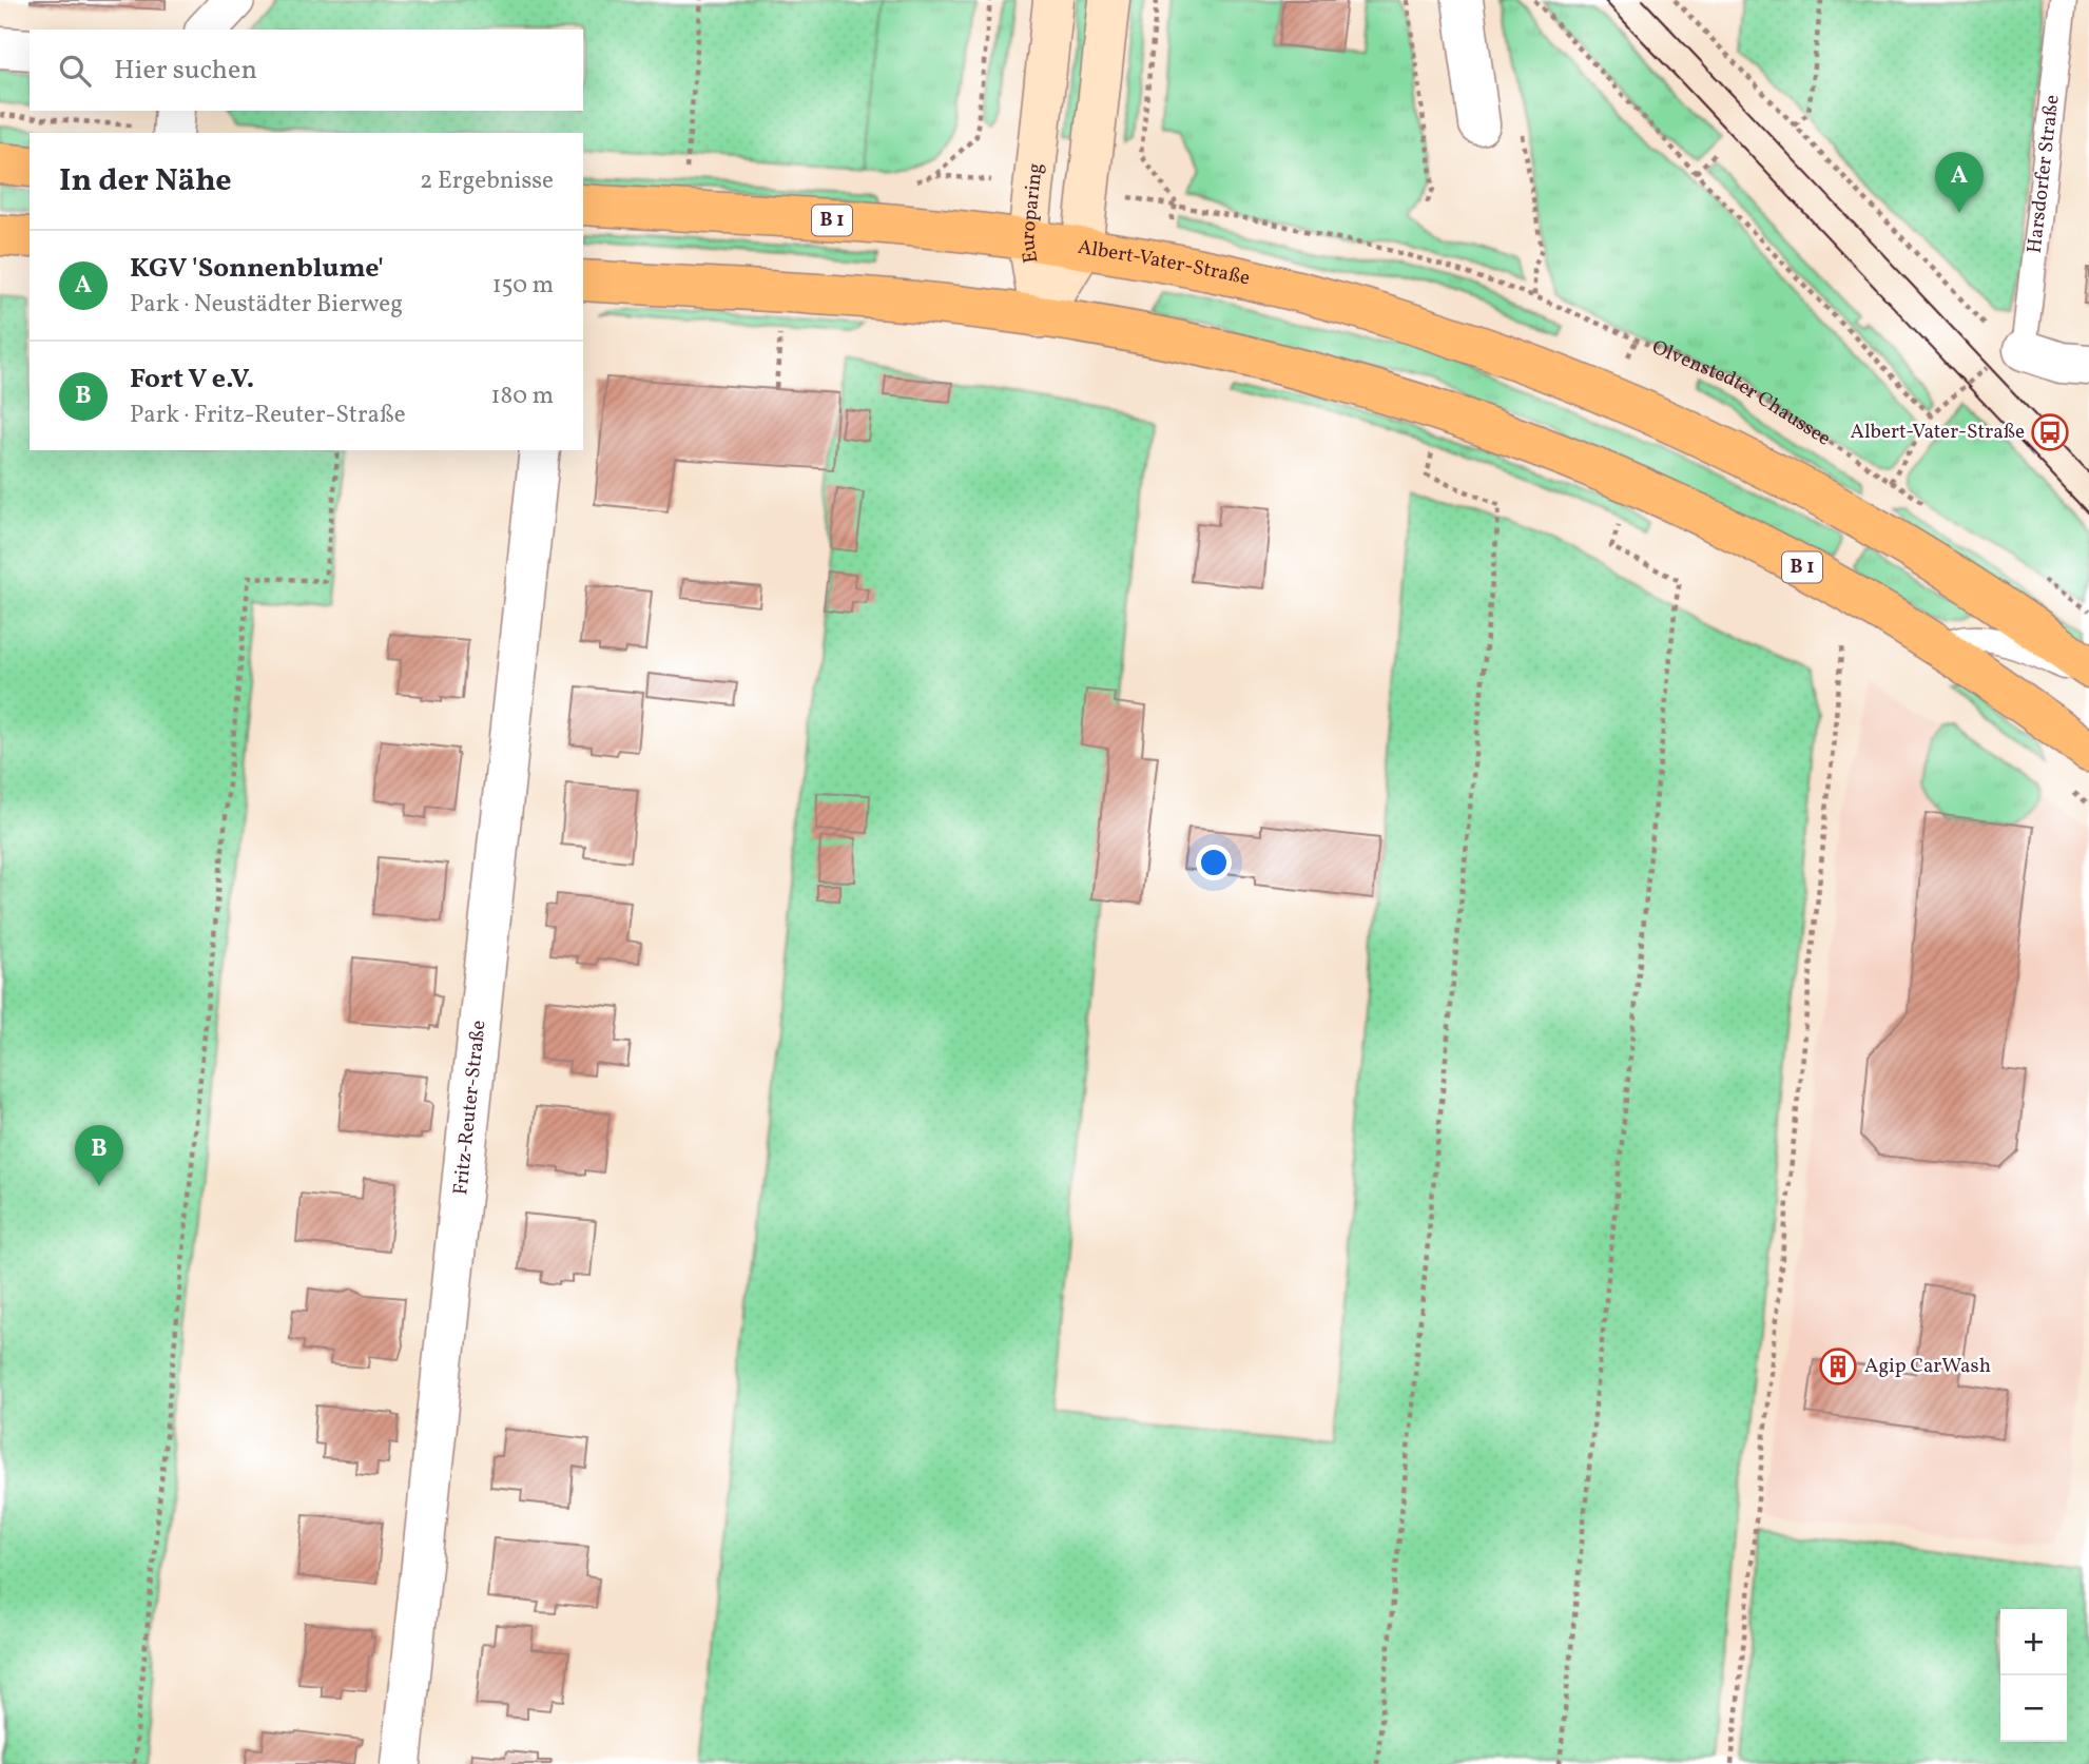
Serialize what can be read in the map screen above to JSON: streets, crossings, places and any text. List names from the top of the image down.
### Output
{
  "streets": {
    "main road": ["Europaring", "B 1", "Albert-Vater-Straße"],
    "street": ["Fritz-Reuter-Straße"],
    "lane": ["Harsdorfer Straße"],
    "path": ["Olvenstedter Chaussee"]
  },
  "crossings": [
    ["Europaring", "B 1"],
    ["Europaring", "Albert-Vater-Straße"]
  ],
  "places": {
    "bus stop": ["Albert-Vater-Straße"],
    "building": ["Agip CarWash"]
  },
  "page": {
    "search": "Hier suchen",
    "heading": ["In der Nähe", "2 Ergebnisse"],
    "pins": ["A", "B"],
    "list": [
      {
        "mark": "A",
        "name": "KGV 'Sonnenblume'",
        "note": "Park · Neustädter Bierweg",
        "value": "150 m"
      },
      {
        "mark": "B",
        "name": "Fort V e.V.",
        "note": "Park · Fritz-Reuter-Straße",
        "value": "180 m"
      }
    ],
    "map_buttons": ["+", "−"]
  }
}
